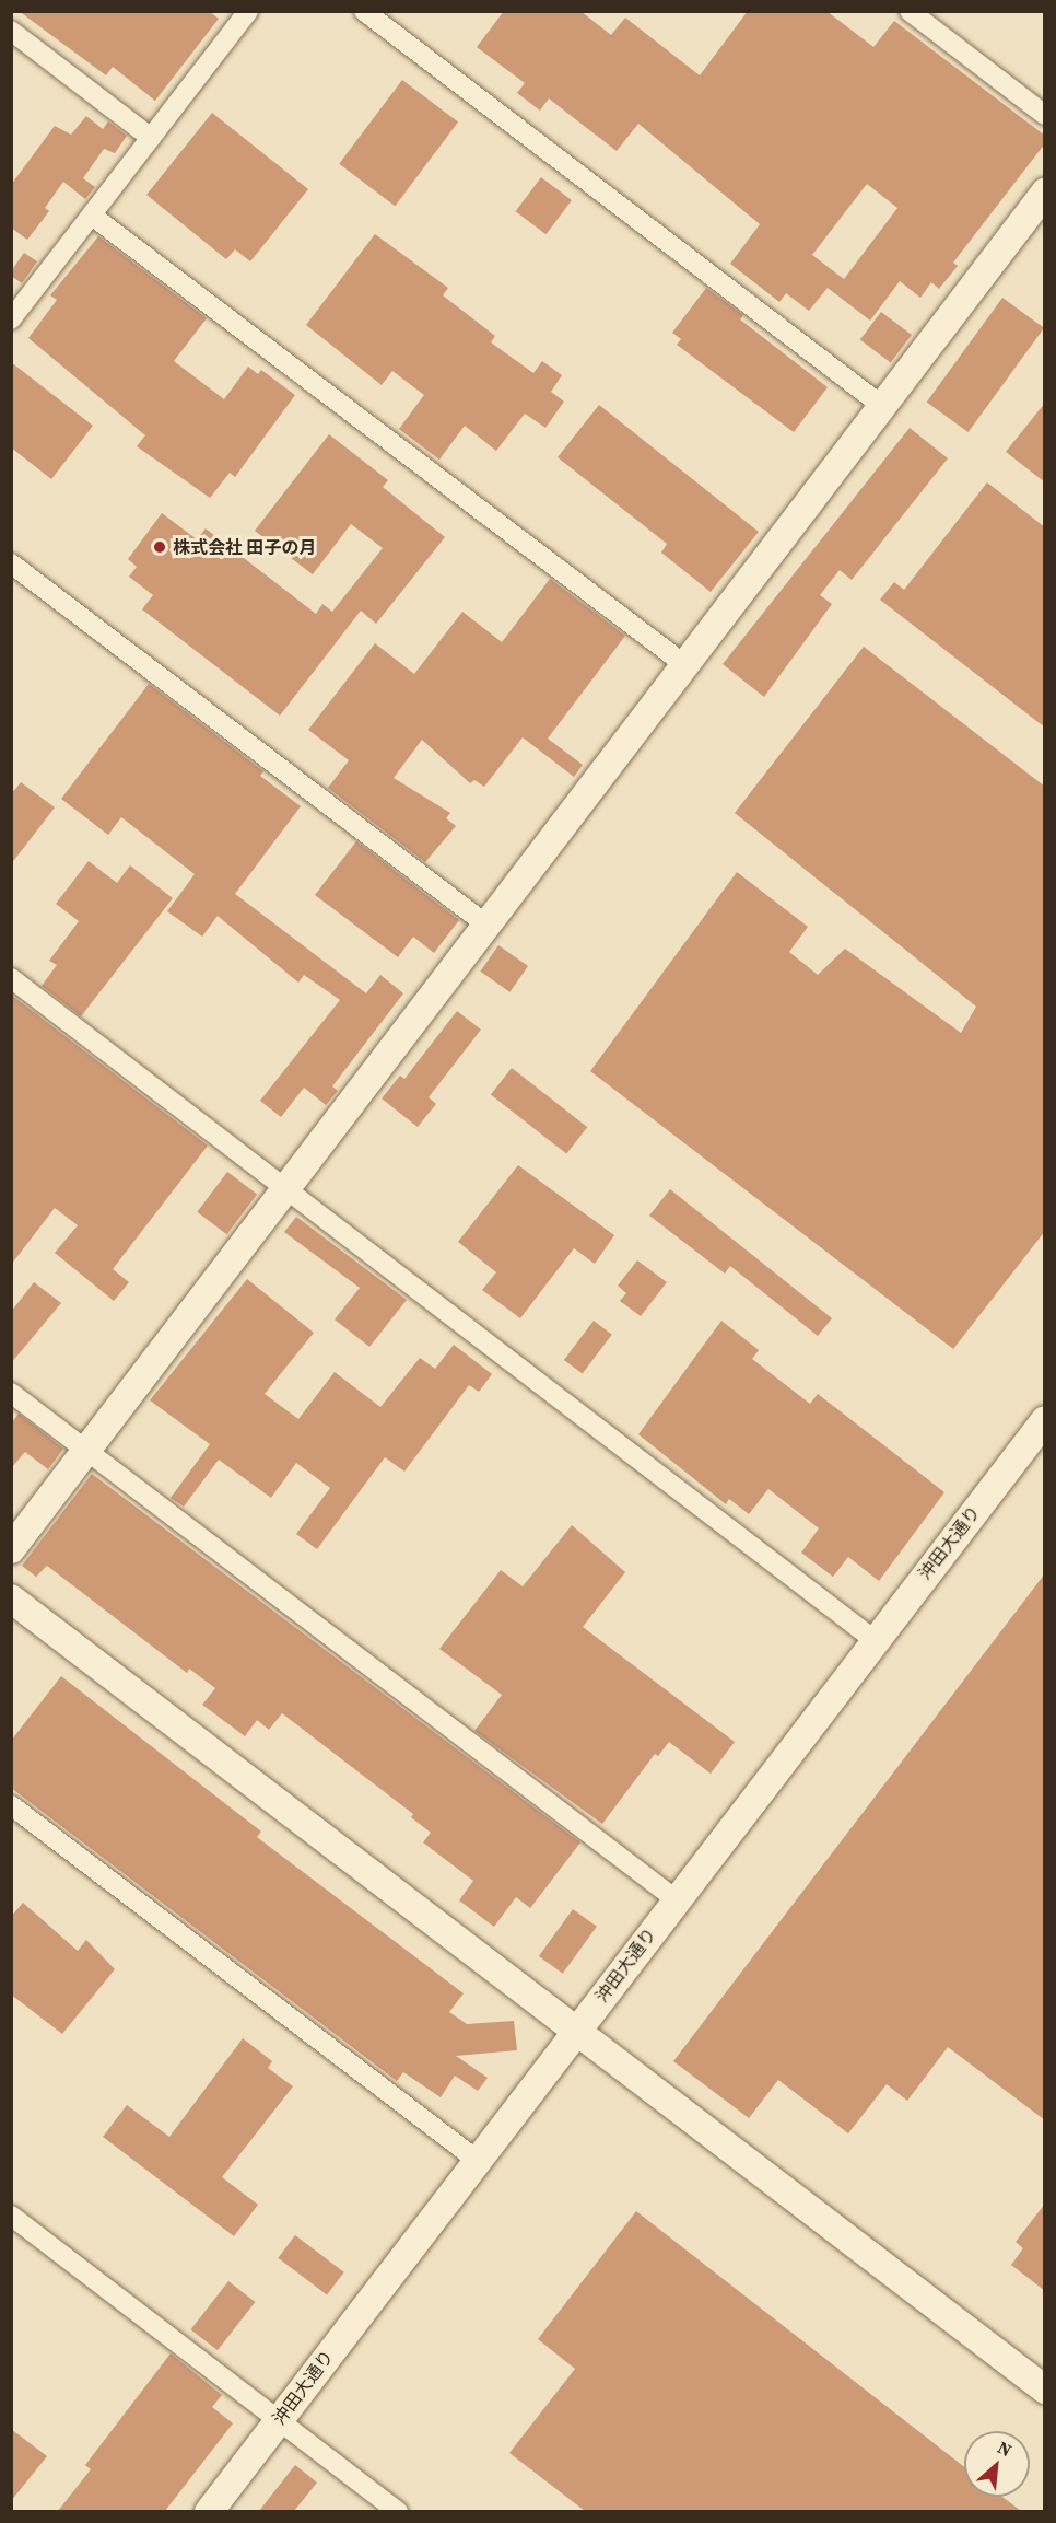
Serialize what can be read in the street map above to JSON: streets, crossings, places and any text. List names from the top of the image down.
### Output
{
  "streets": {
    "street": ["沖田大通り"]
  },
  "places": ["株式会社 田子の月"],
  "north": "top right"
}
